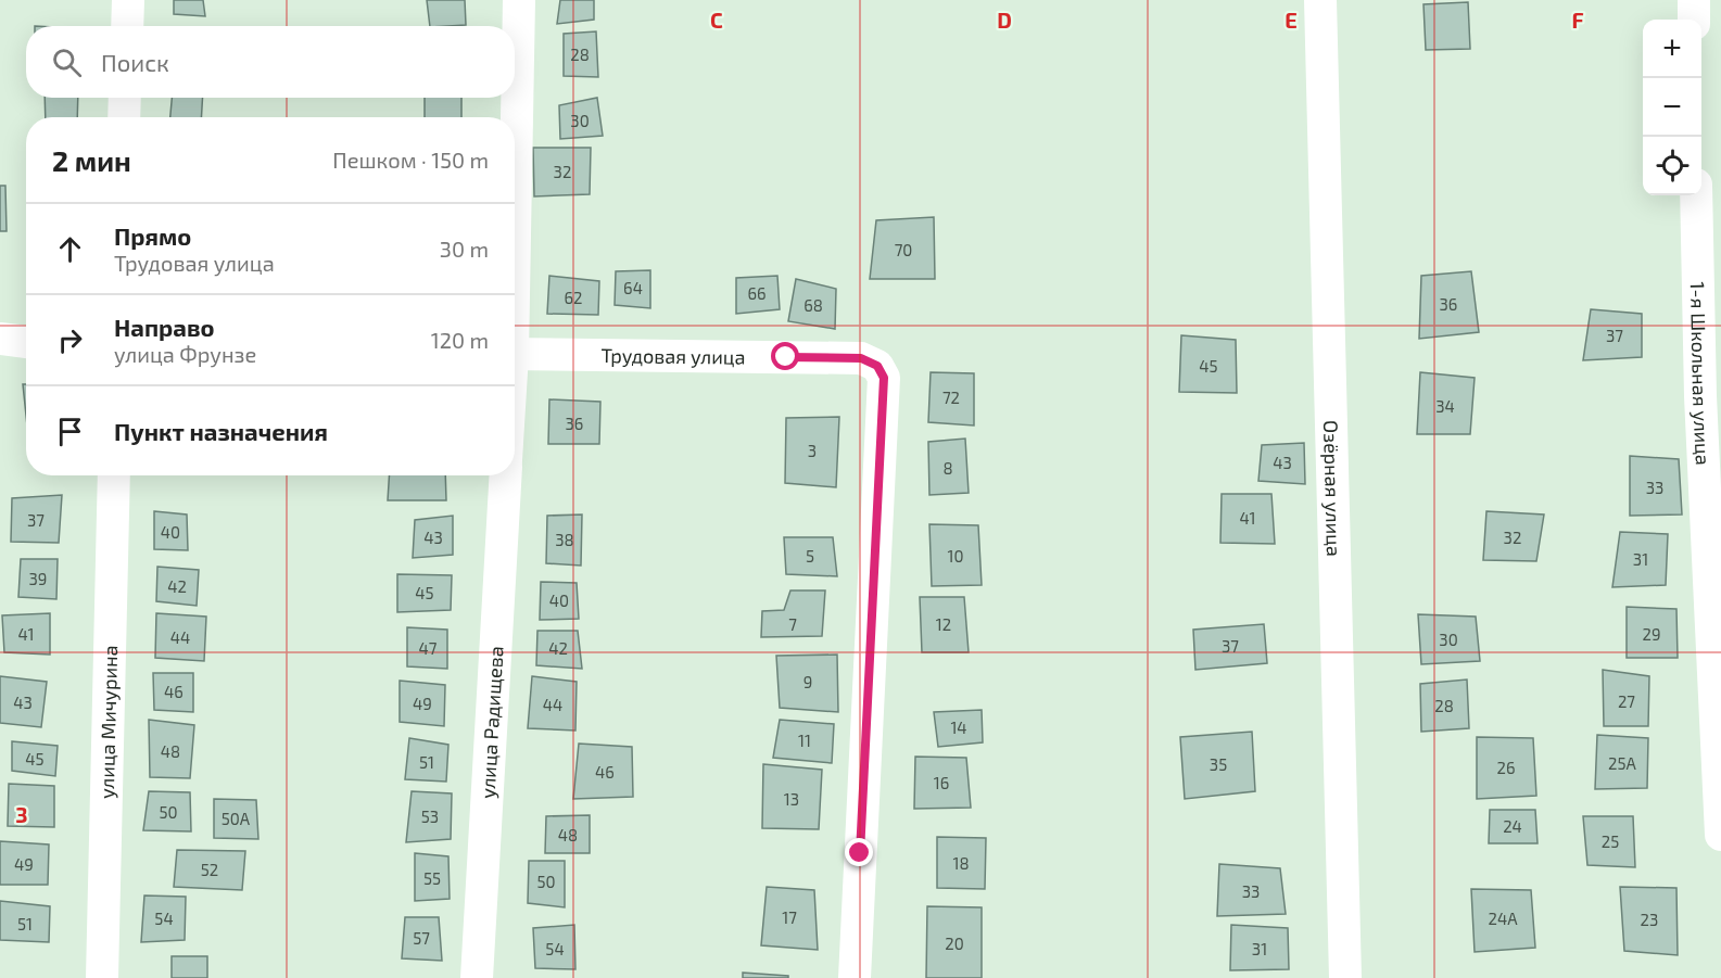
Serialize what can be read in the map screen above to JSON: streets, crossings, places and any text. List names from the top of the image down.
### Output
{
  "streets": {
    "street": [
      "Трудовая улица",
      "1-я Школьная улица",
      "Озёрная улица",
      "улица Мичурина",
      "улица Радищева"
    ]
  },
  "house_numbers": [
    "28",
    "30",
    "32",
    "70",
    "64",
    "66",
    "62",
    "36",
    "68",
    "37",
    "45",
    "72",
    "34",
    "36",
    "3",
    "43",
    "8",
    "33",
    "41",
    "37",
    "40",
    "43",
    "32",
    "38",
    "5",
    "10",
    "31",
    "39",
    "42",
    "45",
    "40",
    "7",
    "12",
    "41",
    "29",
    "44",
    "30",
    "37",
    "47",
    "42",
    "9",
    "46",
    "27",
    "43",
    "49",
    "44",
    "28",
    "14",
    "11",
    "48",
    "45",
    "51",
    "25А",
    "35",
    "26",
    "46",
    "16",
    "13",
    "50",
    "53",
    "50А",
    "24",
    "48",
    "25",
    "18",
    "49",
    "52",
    "55",
    "50",
    "33",
    "17",
    "54",
    "24А",
    "23",
    "51",
    "57",
    "20",
    "54",
    "31"
  ],
  "page": {
    "map_buttons": ["+", "−"],
    "search": "Поиск",
    "heading": ["2 мин", "Пешком · 150 m"],
    "list": [
      ["Прямо", "Трудовая улица", "30 m"],
      ["Направо", "улица Фрунзе", "120 m"],
      "Пункт назначения"
    ]
  },
  "grid": {
    "columns": [
      "C",
      "D",
      "E",
      "F"
    ],
    "rows": ["3"]
  }
}
